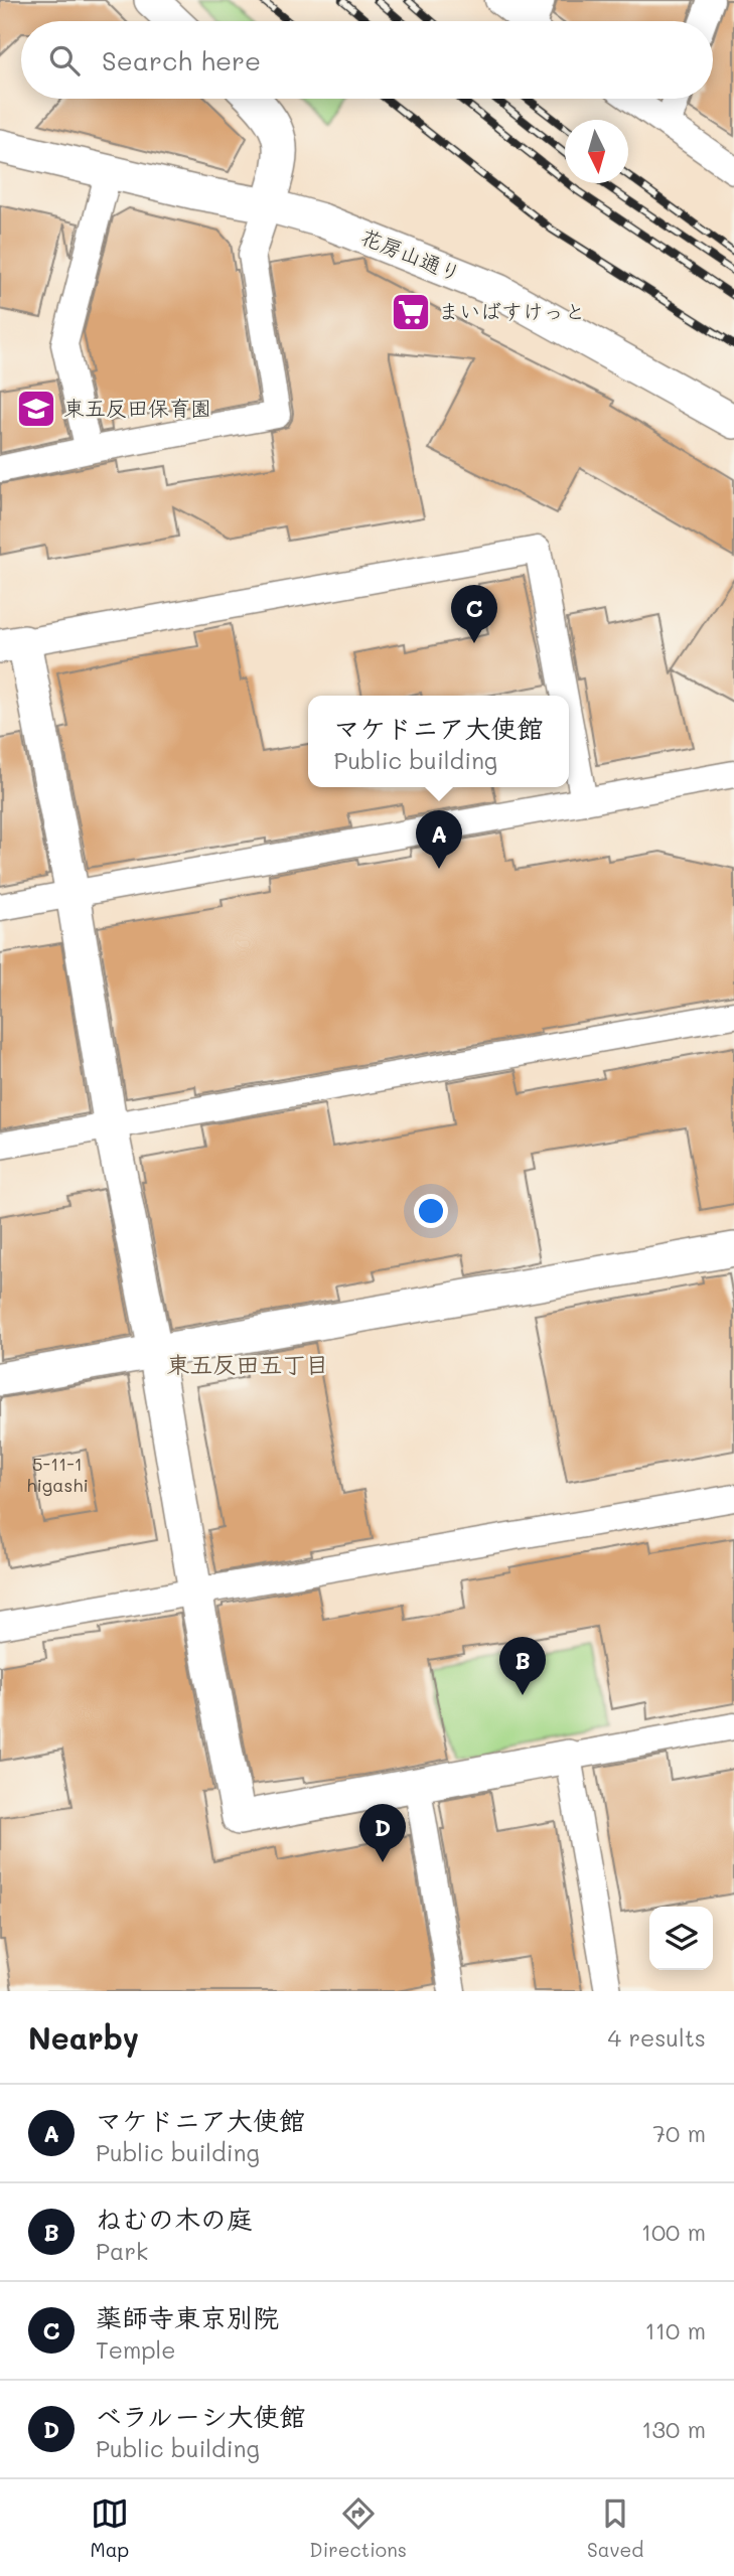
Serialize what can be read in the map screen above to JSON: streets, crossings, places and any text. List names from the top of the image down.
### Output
{
  "streets": {
    "street": ["花房山通り"]
  },
  "districts": ["東五反田五丁目"],
  "places": {
    "supermarket": ["まいばすけっと"],
    "school or university": ["東五反田保育園"]
  },
  "house_numbers": ["5-11-1 higashi"],
  "north": "bottom",
  "page": {
    "search": "Search here",
    "pins": [
      "C",
      "A",
      "B",
      "D"
    ],
    "popup": ["マケドニア大使館", "Public building"],
    "heading": ["Nearby", "4 results"],
    "list": [
      {
        "mark": "A",
        "name": "マケドニア大使館",
        "note": "Public building",
        "value": "70 m"
      },
      {
        "mark": "B",
        "name": "ねむの木の庭",
        "note": "Park",
        "value": "100 m"
      },
      {
        "mark": "C",
        "name": "薬師寺東京別院",
        "note": "Temple",
        "value": "110 m"
      },
      {
        "mark": "D",
        "name": "ベラルーシ大使館",
        "note": "Public building",
        "value": "130 m"
      }
    ],
    "nav": ["Map", "Directions", "Saved"]
  }
}
